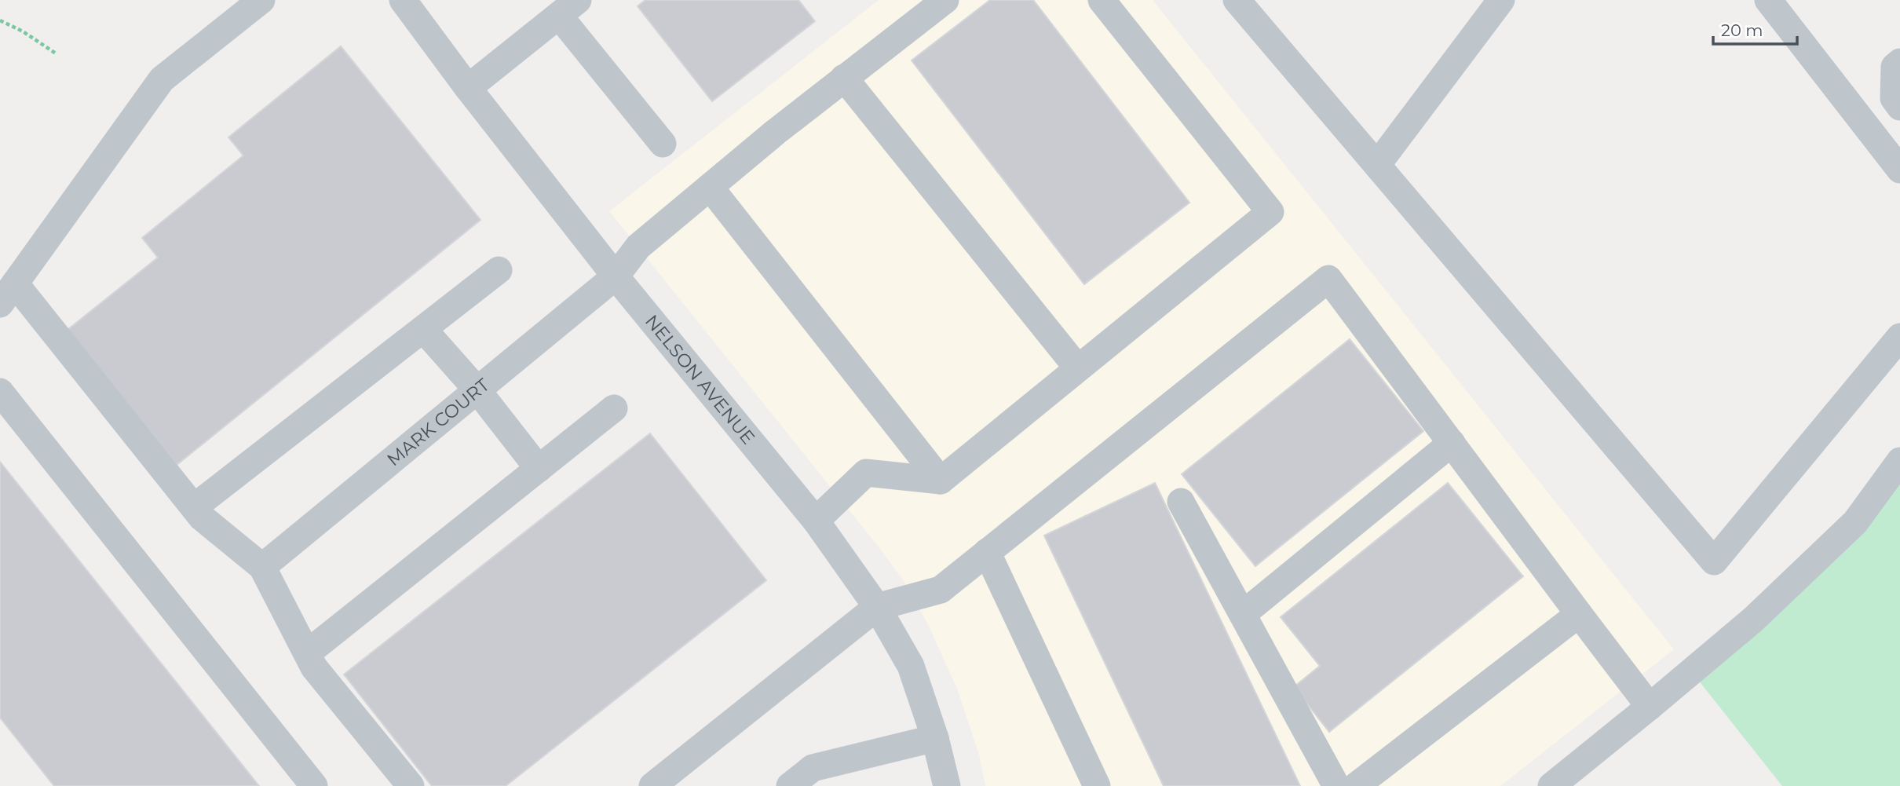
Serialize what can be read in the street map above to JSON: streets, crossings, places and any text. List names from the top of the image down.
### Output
{
  "streets": {
    "street": ["NELSON AVENUE", "MARK COURT"]
  },
  "crossings": [
    ["NELSON AVENUE", "MARK COURT"]
  ],
  "scale_bar": "20 m"
}
